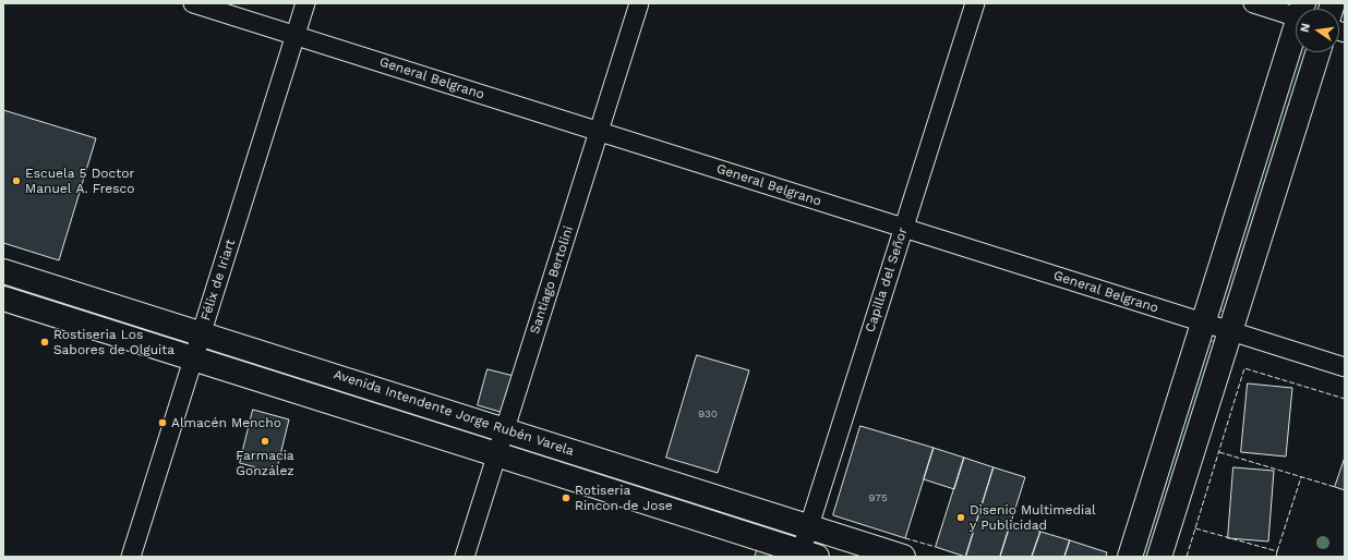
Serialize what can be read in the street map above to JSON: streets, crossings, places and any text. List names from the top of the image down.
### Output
{
  "streets": {
    "main road": ["Avenida Intendente Jorge Rubén Varela"],
    "street": [
      "General Belgrano",
      "Félix de Iriart",
      "Santiago Bertolini",
      "Capilla del Señor"
    ]
  },
  "crossings": [
    ["General Belgrano", "Félix de Iriart"],
    ["General Belgrano", "Santiago Bertolini"],
    ["General Belgrano", "Capilla del Señor"],
    ["Félix de Iriart", "Avenida Intendente Jorge Rubén Varela"],
    ["Santiago Bertolini", "Avenida Intendente Jorge Rubén Varela"],
    ["Capilla del Señor", "Avenida Intendente Jorge Rubén Varela"]
  ],
  "places": [
    "Escuela 5 Doctor Manuel A. Fresco",
    "Rostiseria Los Sabores de Olguita",
    "Almacén Mencho",
    "Farmacia González",
    "Rotiseria Rincon de Jose",
    "Disenio Multimedial y Publicidad"
  ],
  "house_numbers": ["930", "975"],
  "north": "left"
}
